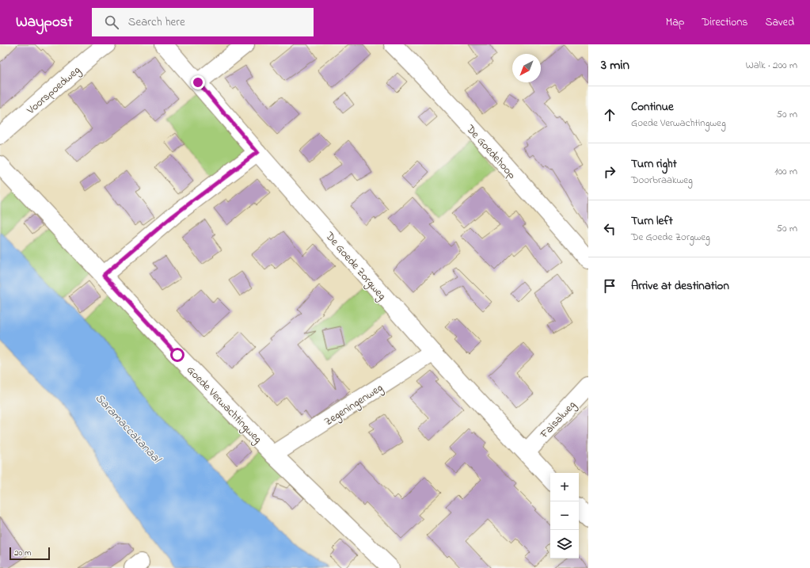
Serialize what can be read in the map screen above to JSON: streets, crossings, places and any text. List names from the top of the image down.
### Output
{
  "streets": {
    "street": [
      "Voorspoedweg",
      "De Goedehoop",
      "De Goede Zorgweg",
      "Goede Verwachtingweg",
      "Zegeningenweg",
      "Faisalweg"
    ]
  },
  "crossings": [
    ["De Goede Zorgweg", "Zegeningenweg"],
    ["De Goede Zorgweg", "Faisalweg"],
    ["Goede Verwachtingweg", "Zegeningenweg"]
  ],
  "water": ["Saramaccakanaal"],
  "scale_bar": "20 m",
  "north": "bottom left",
  "page": {
    "header": "Waypost",
    "search": "Search here",
    "nav": ["Map", "Directions", "Saved"],
    "heading": ["3 min", "Walk · 200 m"],
    "list": [
      ["Continue", "Goede Verwachtingweg", "50 m"],
      ["Turn right", "Doorbraakweg", "100 m"],
      ["Turn left", "De Goede Zorgweg", "50 m"],
      "Arrive at destination"
    ],
    "map_buttons": ["+", "−"],
    "scale": "20 m"
  }
}
